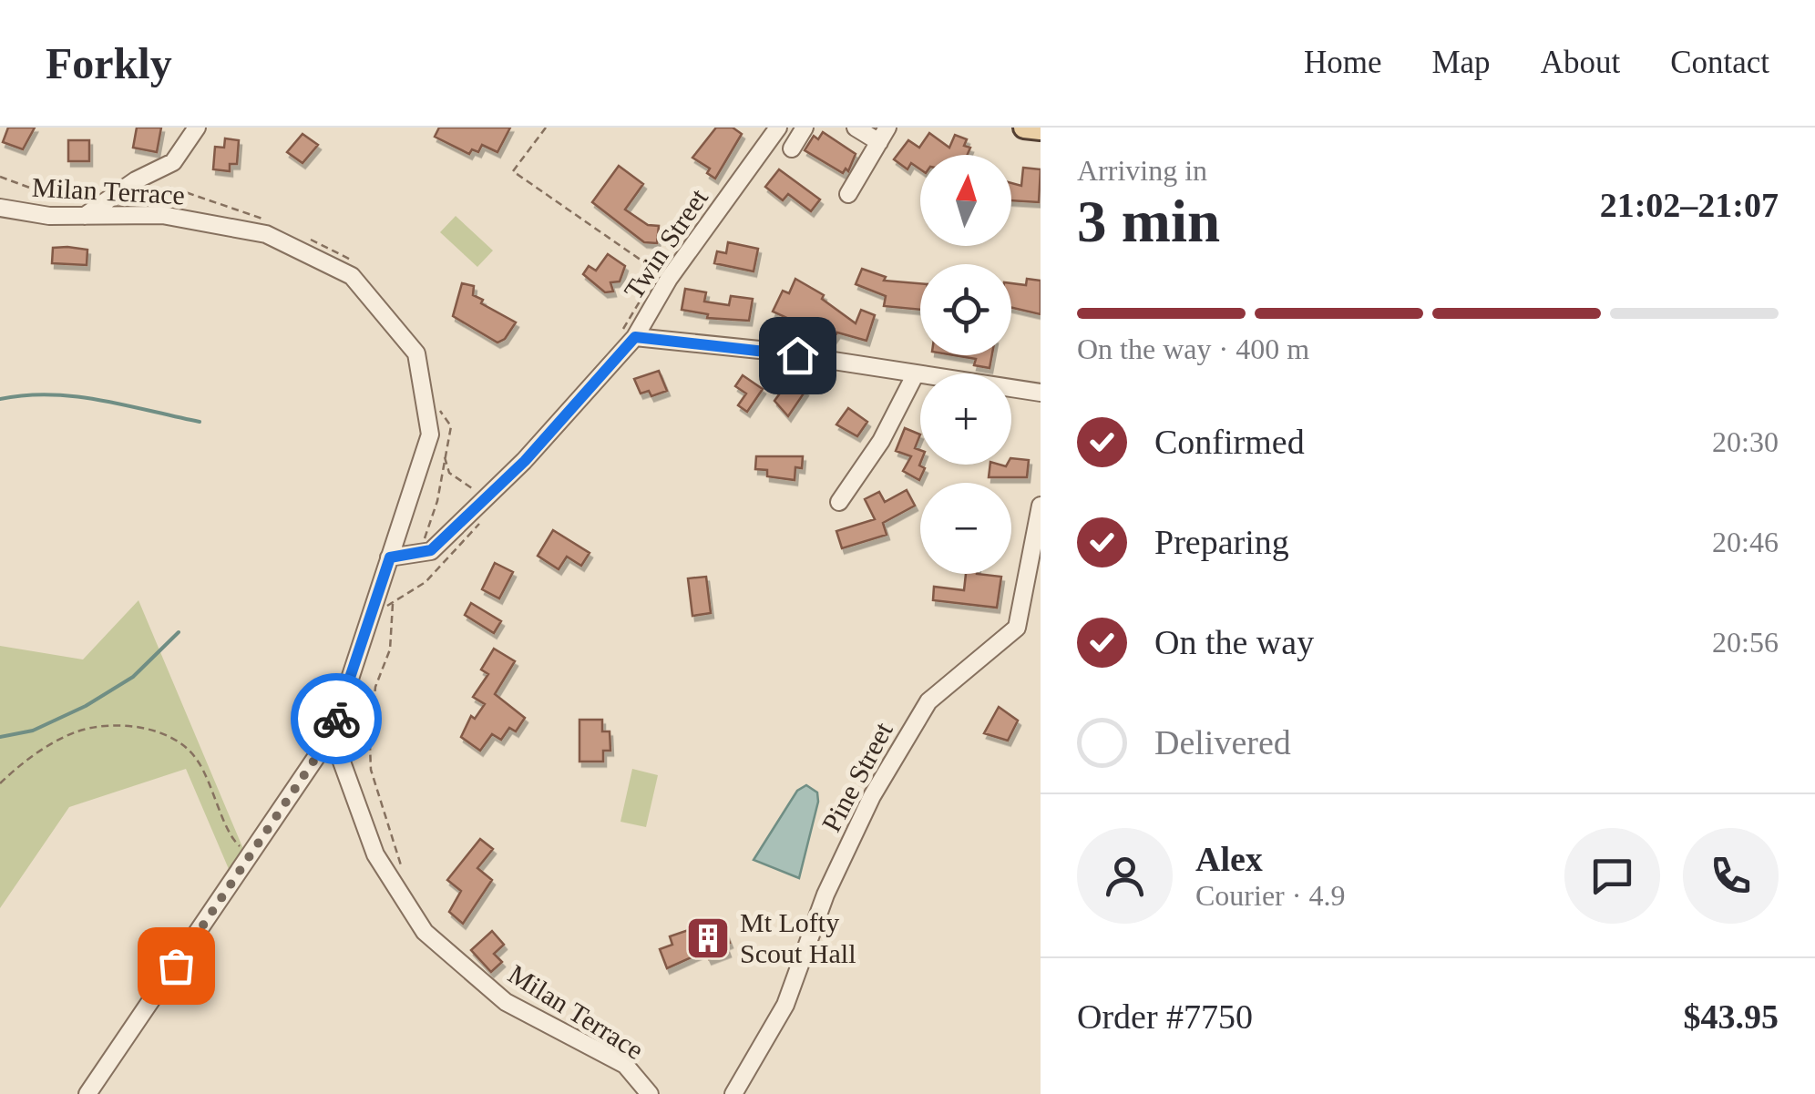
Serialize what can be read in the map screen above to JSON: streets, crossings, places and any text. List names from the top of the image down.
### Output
{
  "streets": {
    "street": ["Milan Terrace", "Twin Street", "Pine Street"]
  },
  "crossings": [
    ["Milan Terrace", "Twin Street"]
  ],
  "places": {
    "building": ["Mt Lofty Scout Hall"]
  },
  "north": "top",
  "page": {
    "header": "Forkly",
    "nav": [
      "Home",
      "Map",
      "About",
      "Contact"
    ],
    "heading": ["3 min", "Arriving in", "21:02–21:07"],
    "panel": [
      "Alex",
      "Courier · 4.9",
      "Order #7750",
      "$43.95"
    ],
    "map_buttons": ["+", "−"],
    "bar": "On the way · 400 m",
    "list": [
      ["Confirmed", "20:30"],
      ["Preparing", "20:46"],
      ["On the way", "20:56"],
      "Delivered"
    ]
  }
}
